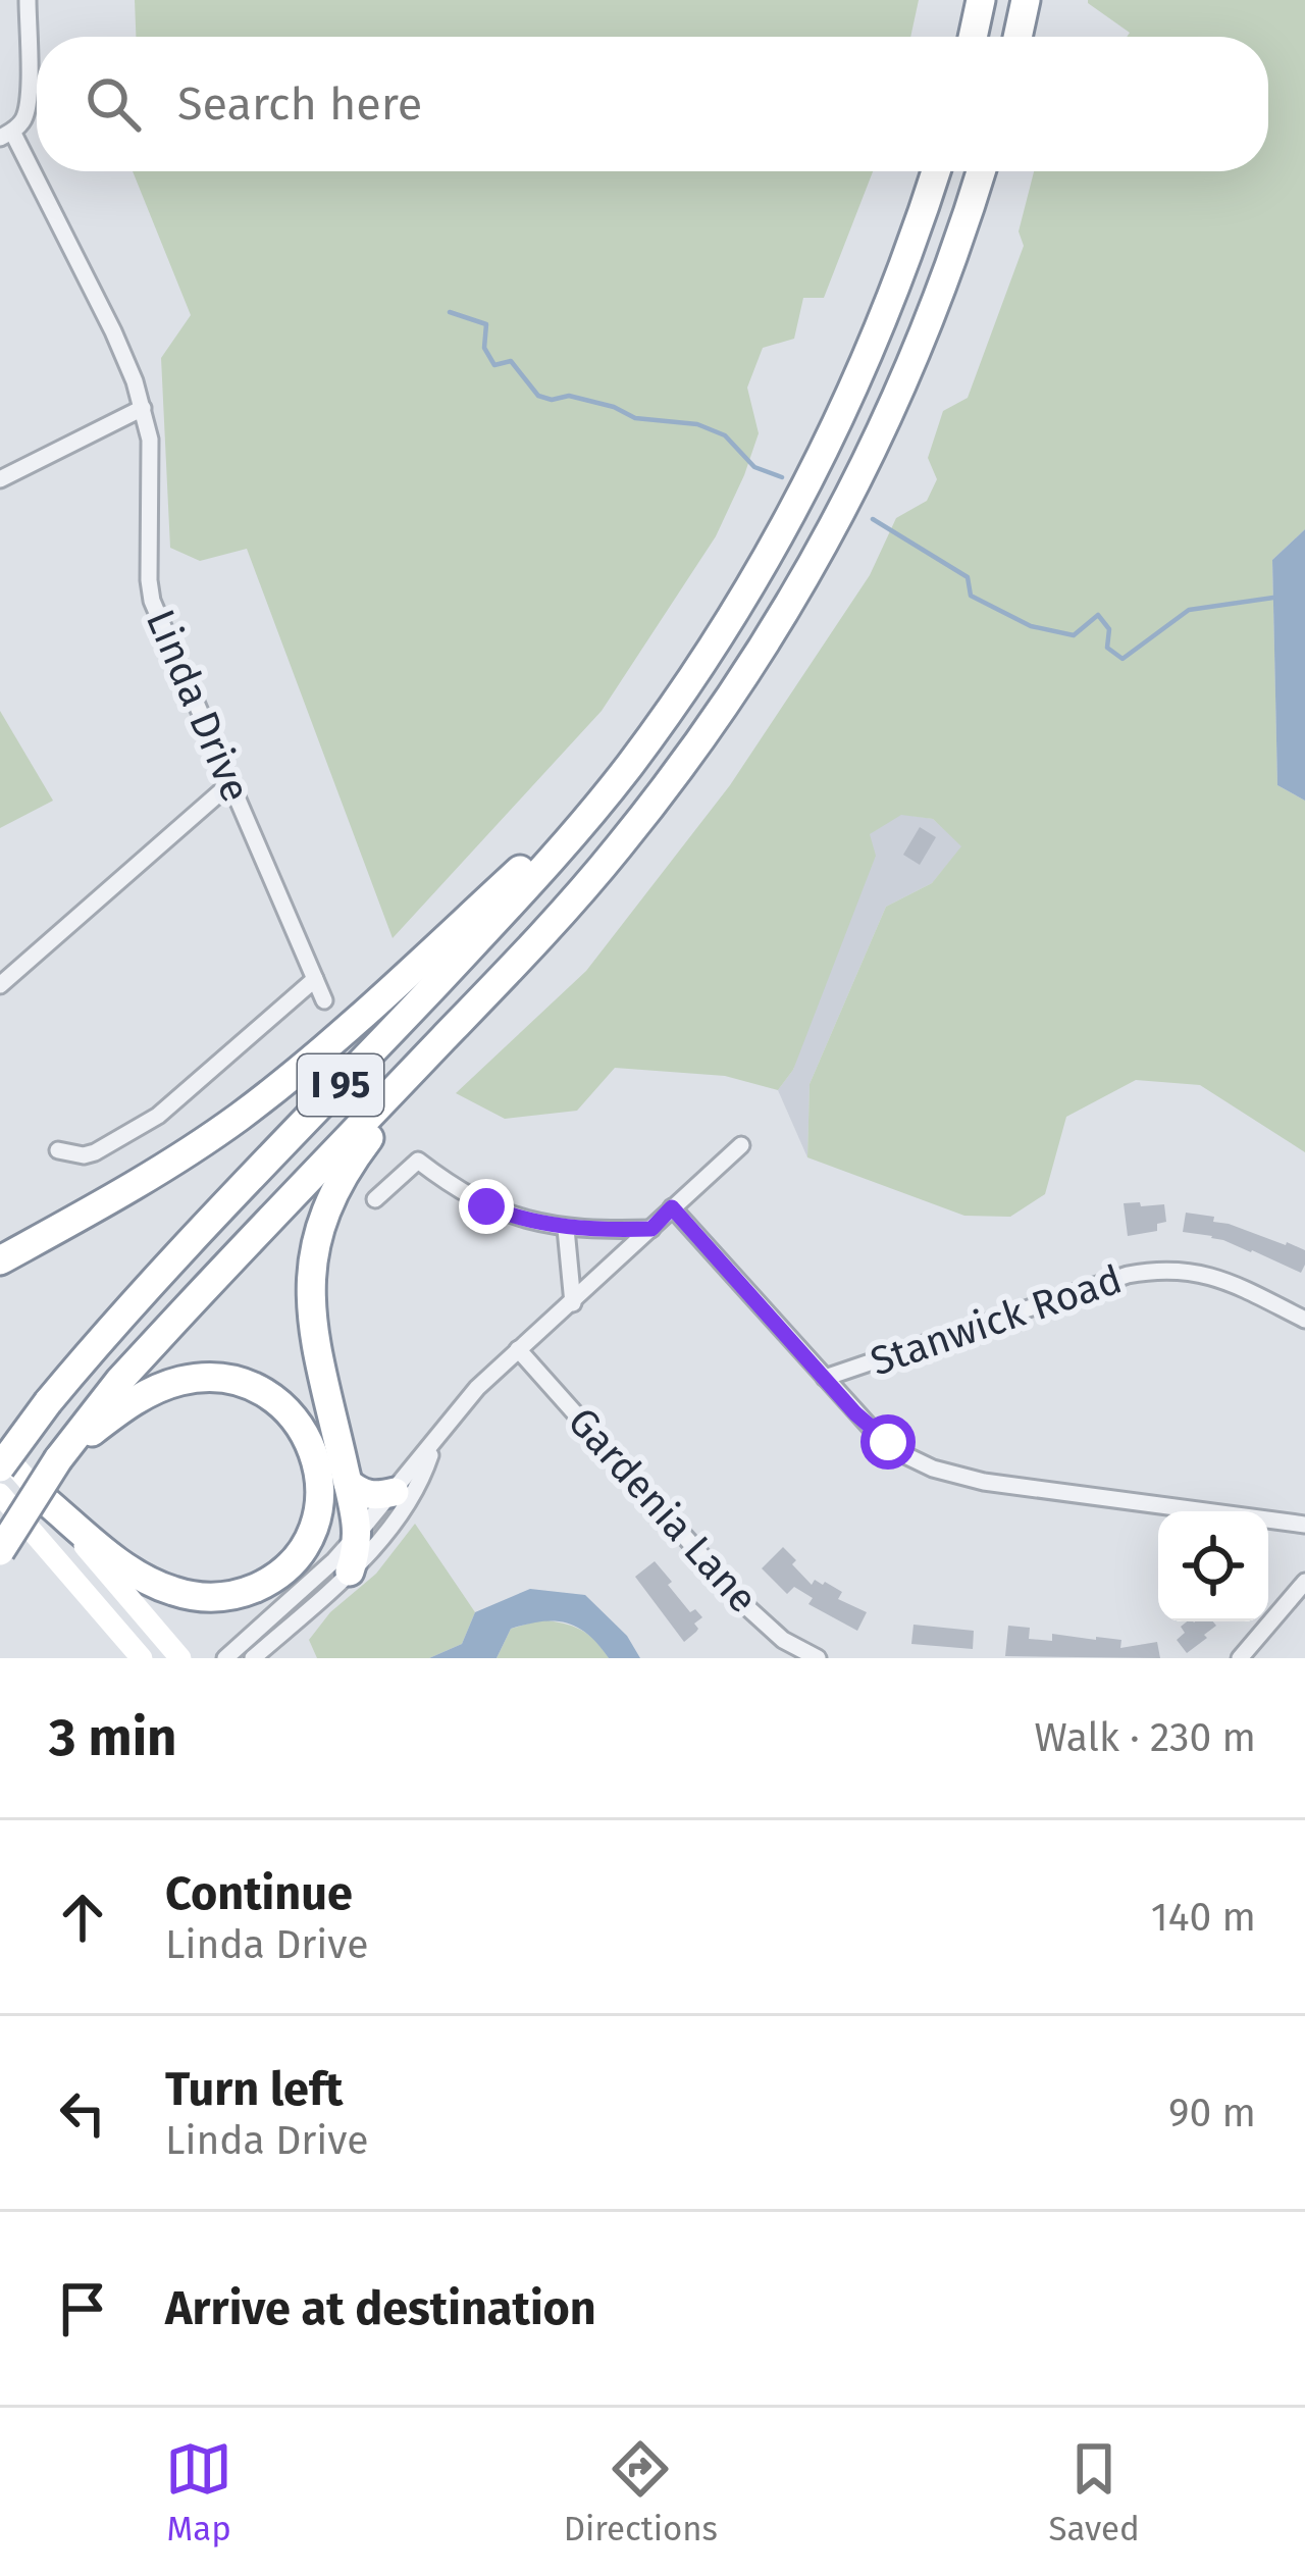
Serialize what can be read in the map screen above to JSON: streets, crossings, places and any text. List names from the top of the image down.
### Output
{
  "streets": {
    "highway": ["I 95"],
    "street": ["Linda Drive", "Stanwick Road", "Gardenia Lane"]
  },
  "page": {
    "search": "Search here",
    "heading": ["3 min", "Walk · 230 m"],
    "list": [
      ["Continue", "Linda Drive", "140 m"],
      ["Turn left", "Linda Drive", "90 m"],
      "Arrive at destination"
    ],
    "nav": ["Map", "Directions", "Saved"]
  }
}
